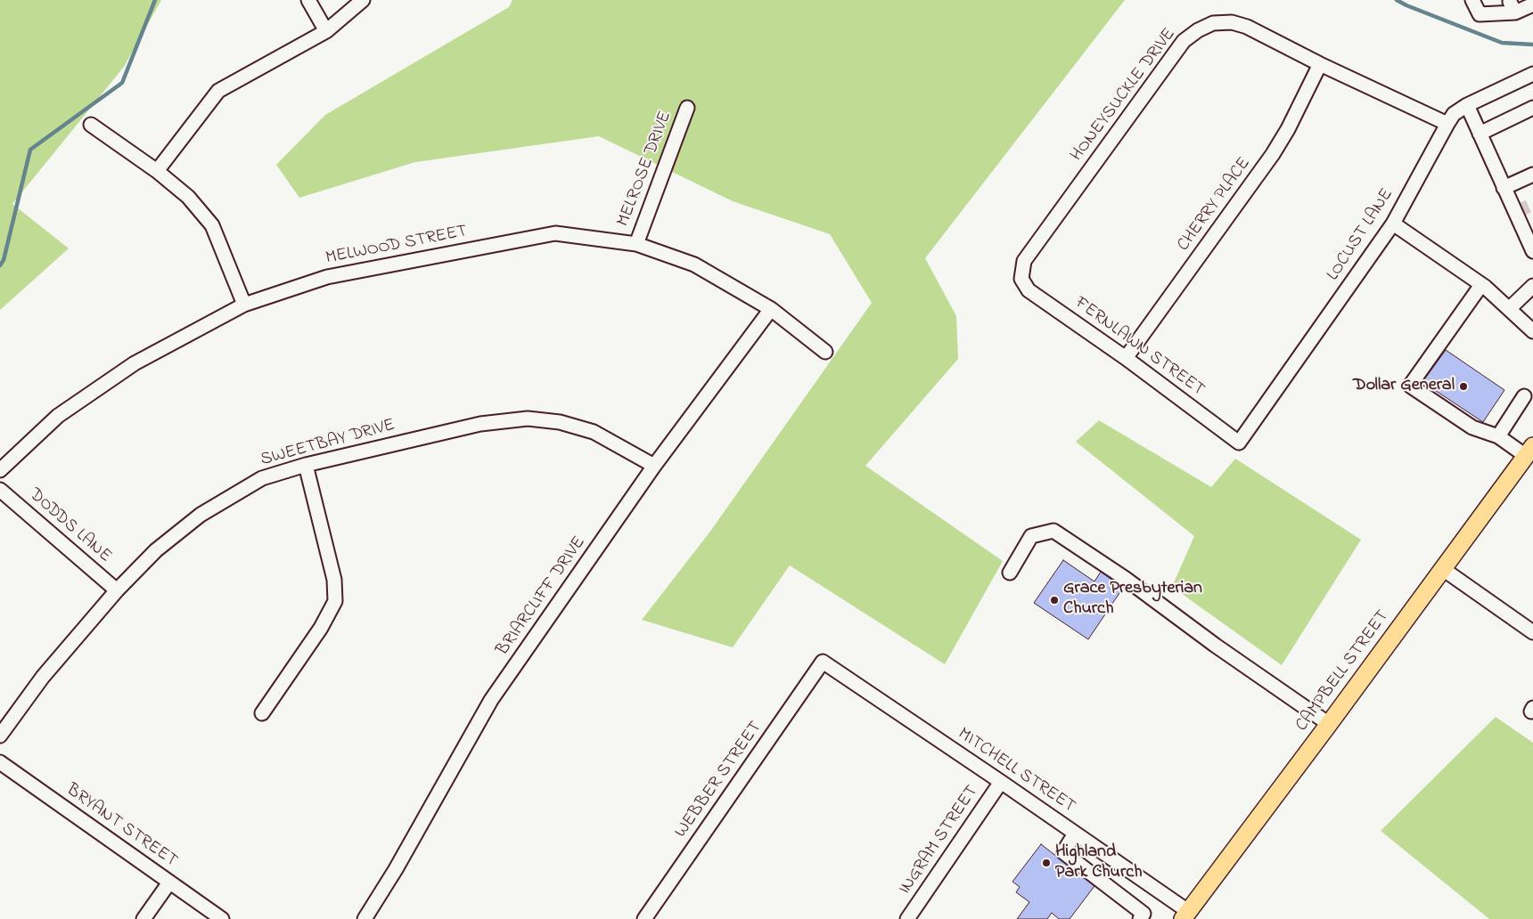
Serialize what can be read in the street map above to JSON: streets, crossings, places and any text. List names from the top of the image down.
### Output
{
  "streets": {
    "main road": ["CAMPBELL STREET"],
    "street": [
      "HONEYSUCKLE DRIVE",
      "MELROSE DRIVE",
      "CHERRY PLACE",
      "LOCUST LANE",
      "MELWOOD STREET",
      "FERNLAWN STREET",
      "SWEETBAY DRIVE",
      "DODDS LANE",
      "BRIARCLIFF DRIVE",
      "MITCHELL STREET",
      "WEBBER STREET",
      "BRYANT STREET",
      "INGRAM STREET"
    ]
  },
  "crossings": [
    ["HONEYSUCKLE DRIVE", "CHERRY PLACE"],
    ["HONEYSUCKLE DRIVE", "LOCUST LANE"],
    ["HONEYSUCKLE DRIVE", "FERNLAWN STREET"],
    ["MELROSE DRIVE", "MELWOOD STREET"],
    ["CHERRY PLACE", "FERNLAWN STREET"],
    ["LOCUST LANE", "FERNLAWN STREET"],
    ["MELWOOD STREET", "BRIARCLIFF DRIVE"],
    ["SWEETBAY DRIVE", "DODDS LANE"],
    ["SWEETBAY DRIVE", "BRIARCLIFF DRIVE"],
    ["CAMPBELL STREET", "MITCHELL STREET"],
    ["MITCHELL STREET", "WEBBER STREET"],
    ["MITCHELL STREET", "INGRAM STREET"]
  ],
  "places": ["Dollar General", "Grace Presbyterian Church", "Highland Park Church"]
}
